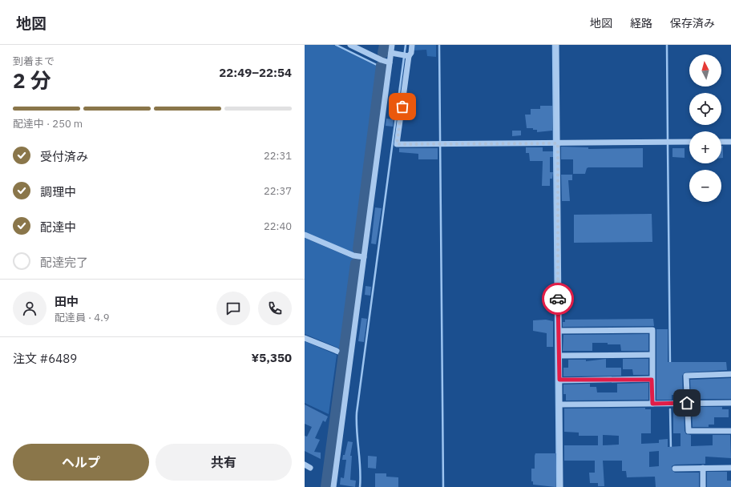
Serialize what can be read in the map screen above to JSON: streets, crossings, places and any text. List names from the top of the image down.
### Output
{
  "north": "top",
  "page": {
    "header": "地図",
    "nav": ["地図", "経路", "保存済み"],
    "heading": ["2 分", "到着まで", "22:49–22:54"],
    "panel": [
      "田中",
      "配達員 · 4.9",
      "注文 #6489",
      "¥5,350"
    ],
    "map_buttons": ["+", "−"],
    "bar": "配達中 · 250 m",
    "list": [
      ["受付済み", "22:31"],
      ["調理中", "22:37"],
      ["配達中", "22:40"],
      "配達完了"
    ],
    "buttons": ["ヘルプ", "共有"]
  }
}
